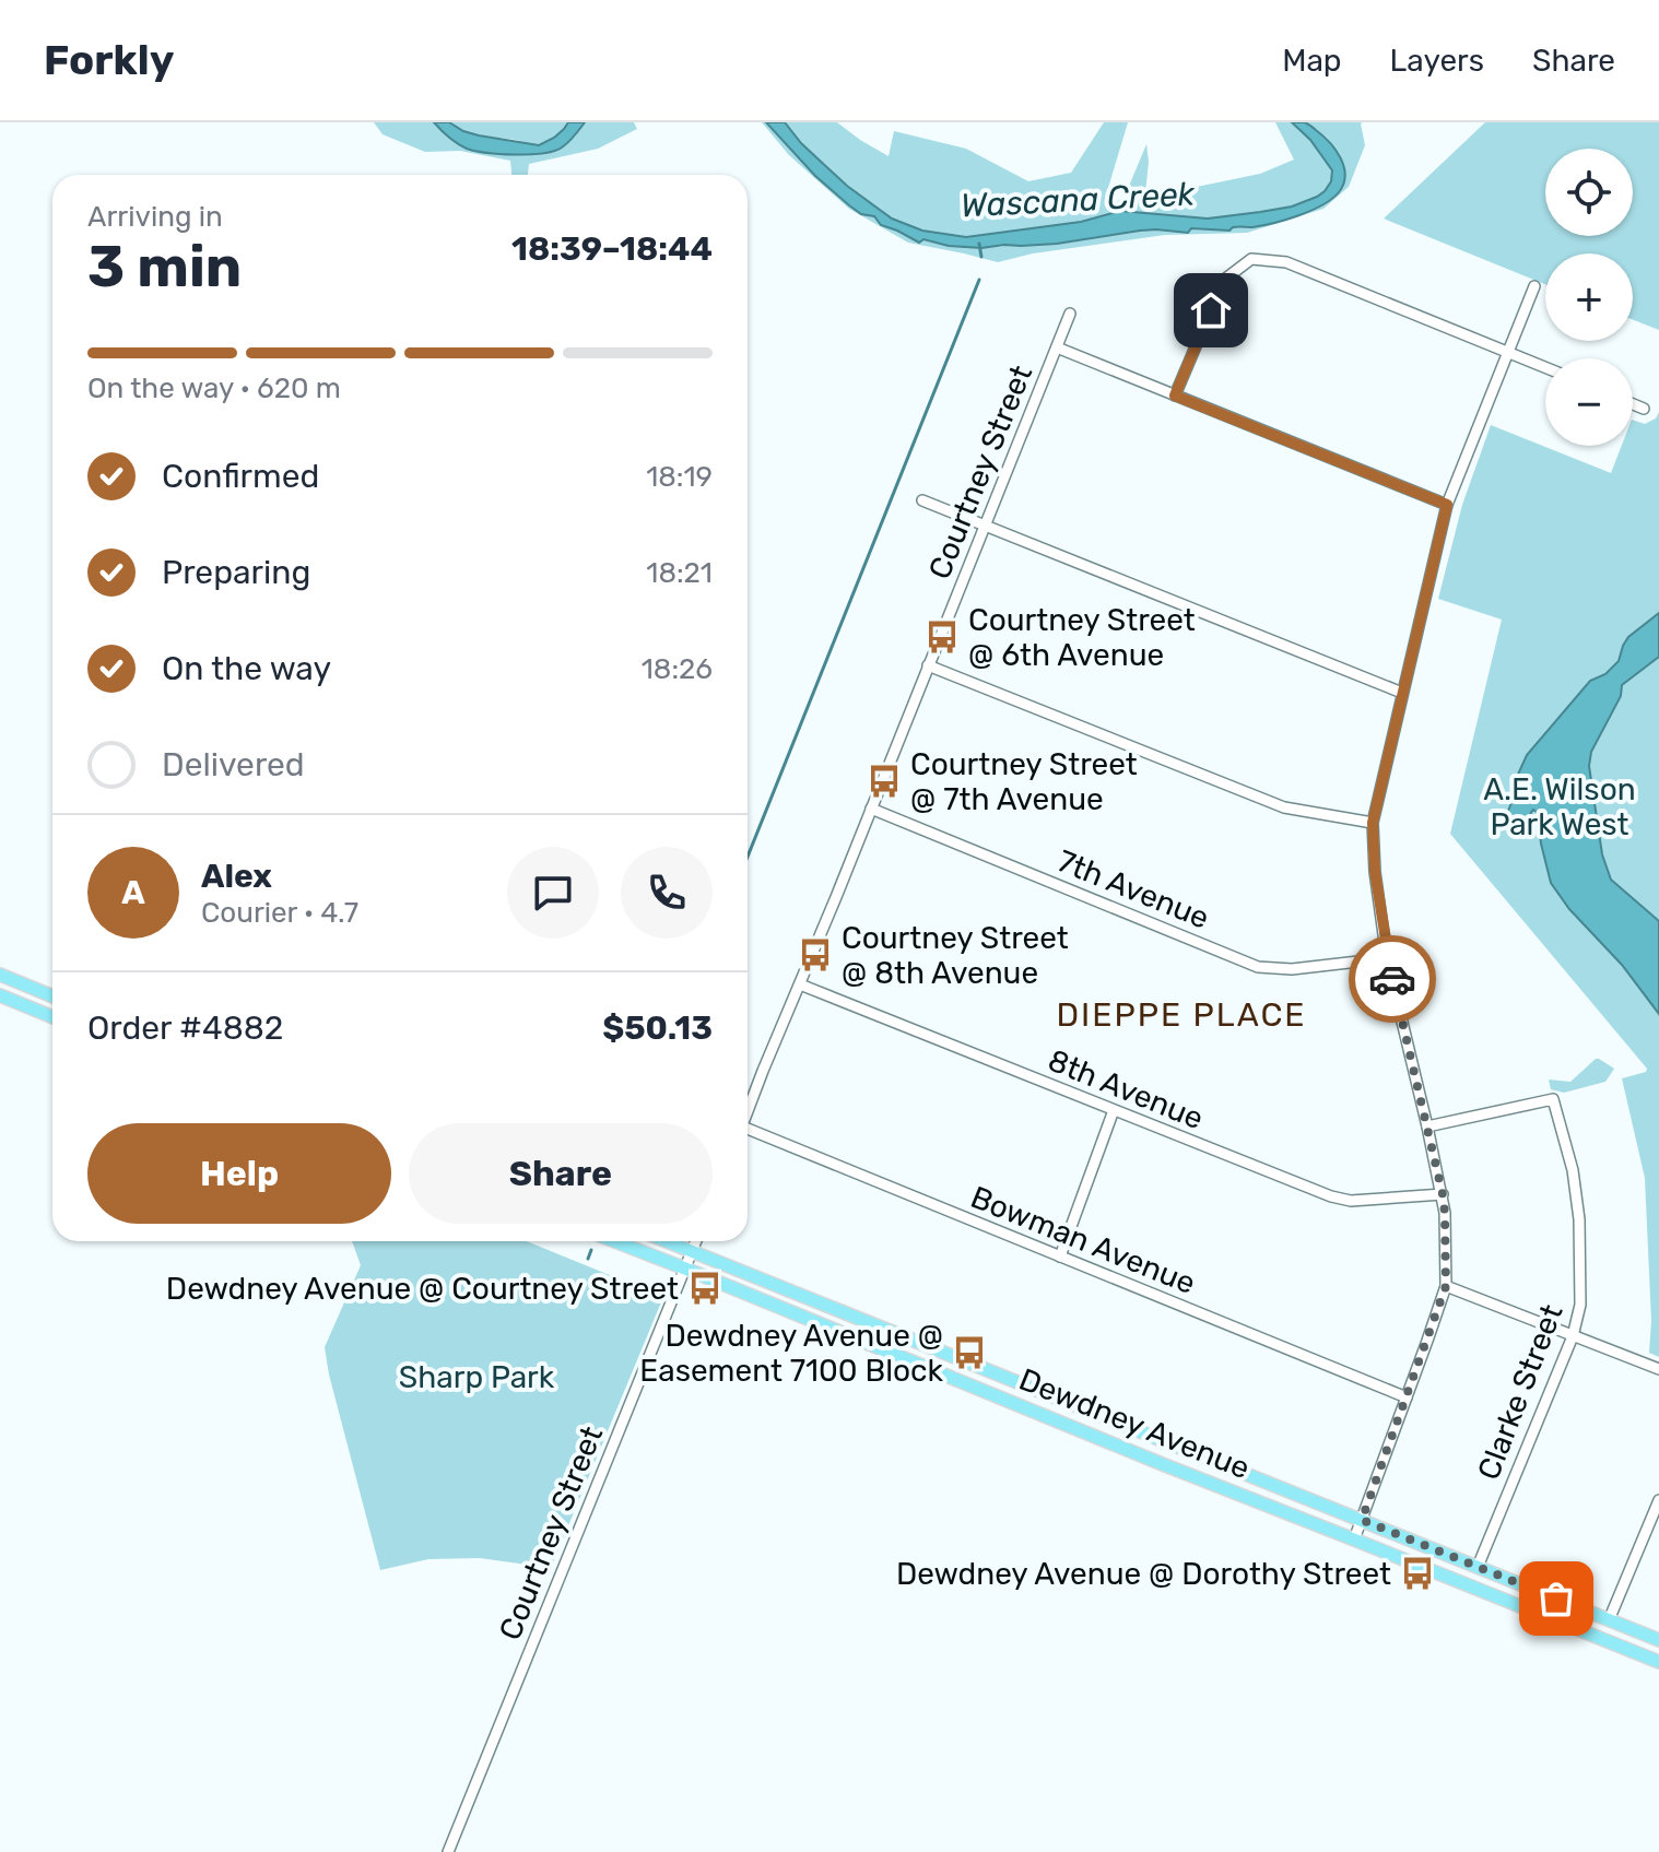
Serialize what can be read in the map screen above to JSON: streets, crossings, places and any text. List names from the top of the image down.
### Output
{
  "streets": {
    "main road": ["Dewdney Avenue"],
    "street": [
      "Courtney Street",
      "7th Avenue",
      "8th Avenue",
      "Bowman Avenue",
      "Clarke Street"
    ]
  },
  "crossings": [
    ["Courtney Street", "7th Avenue"],
    ["Courtney Street", "8th Avenue"],
    ["Courtney Street", "Dewdney Avenue"],
    ["Clarke Street", "Dewdney Avenue"]
  ],
  "districts": ["DIEPPE PLACE"],
  "water": ["Wascana Creek"],
  "parks": ["A.E. Wilson Park West", "Sharp Park"],
  "places": {
    "bus stop": [
      "Courtney Street @ 6th Avenue",
      "Courtney Street @ 7th Avenue",
      "Courtney Street @ 8th Avenue",
      "Dewdney Avenue @ Courtney Street",
      "Dewdney Avenue @ Easement 7100 Block",
      "Dewdney Avenue @ Dorothy Street"
    ]
  },
  "page": {
    "header": "Forkly",
    "nav": ["Map", "Layers", "Share"],
    "map_buttons": ["+", "−"],
    "heading": ["3 min", "Arriving in", "18:39–18:44"],
    "panel": [
      "Alex",
      "Courier · 4.7",
      "Order #4882",
      "$50.13"
    ],
    "bar": "On the way · 620 m",
    "list": [
      ["Confirmed", "18:19"],
      ["Preparing", "18:21"],
      ["On the way", "18:26"],
      "Delivered"
    ],
    "round": "A",
    "buttons": ["Help", "Share"]
  }
}
